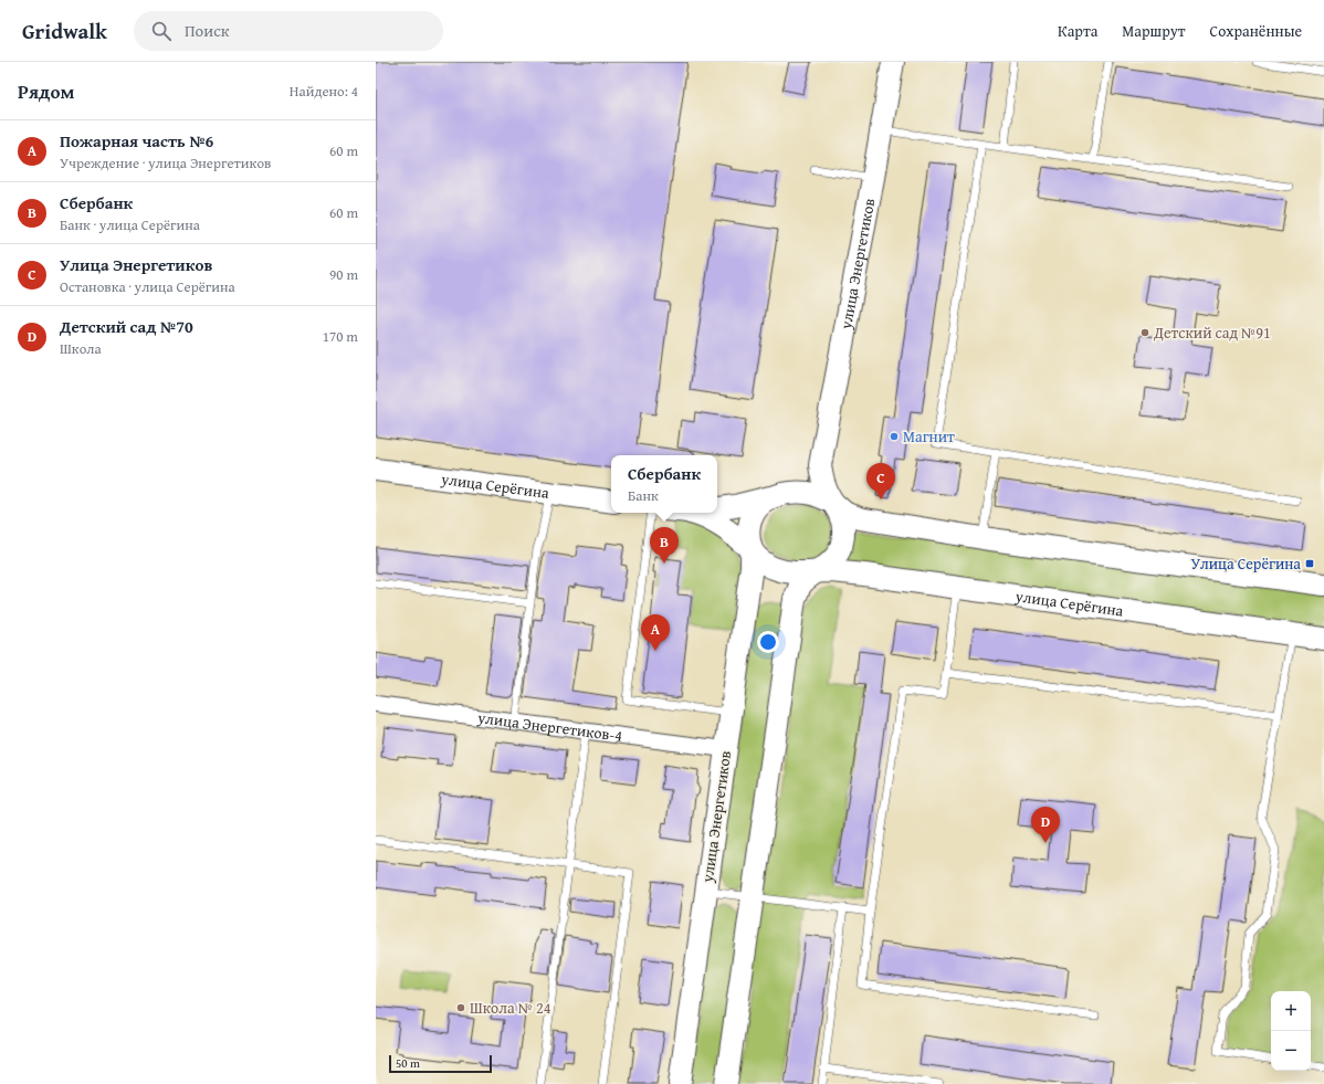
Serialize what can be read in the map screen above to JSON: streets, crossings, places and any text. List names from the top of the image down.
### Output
{
  "streets": {
    "main road": ["улица Энергетиков", "улица Серёгина"],
    "street": ["улица Энергетиков-4"]
  },
  "crossings": [
    ["улица Энергетиков", "улица Серёгина"],
    ["улица Энергетиков", "улица Энергетиков-4"]
  ],
  "places": {
    "other": ["Детский сад №91", "Магнит", "Школа № 24"],
    "transit": ["Улица Серёгина"]
  },
  "scale_bar": "50 m",
  "page": {
    "header": "Gridwalk",
    "search": "Поиск",
    "nav": ["Карта", "Маршрут", "Сохранённые"],
    "heading": ["Рядом", "Найдено: 4"],
    "list": [
      {
        "mark": "A",
        "name": "Пожарная часть №6",
        "note": "Учреждение · улица Энергетиков",
        "value": "60 m"
      },
      {
        "mark": "B",
        "name": "Сбербанк",
        "note": "Банк · улица Серёгина",
        "value": "60 m"
      },
      {
        "mark": "C",
        "name": "Улица Энергетиков",
        "note": "Остановка · улица Серёгина",
        "value": "90 m"
      },
      {
        "mark": "D",
        "name": "Детский сад №70",
        "note": "Школа",
        "value": "170 m"
      }
    ],
    "popup": ["Сбербанк", "Банк"],
    "pins": [
      "C",
      "B",
      "A",
      "D"
    ],
    "map_buttons": ["+", "−"],
    "scale": "50 m"
  }
}
